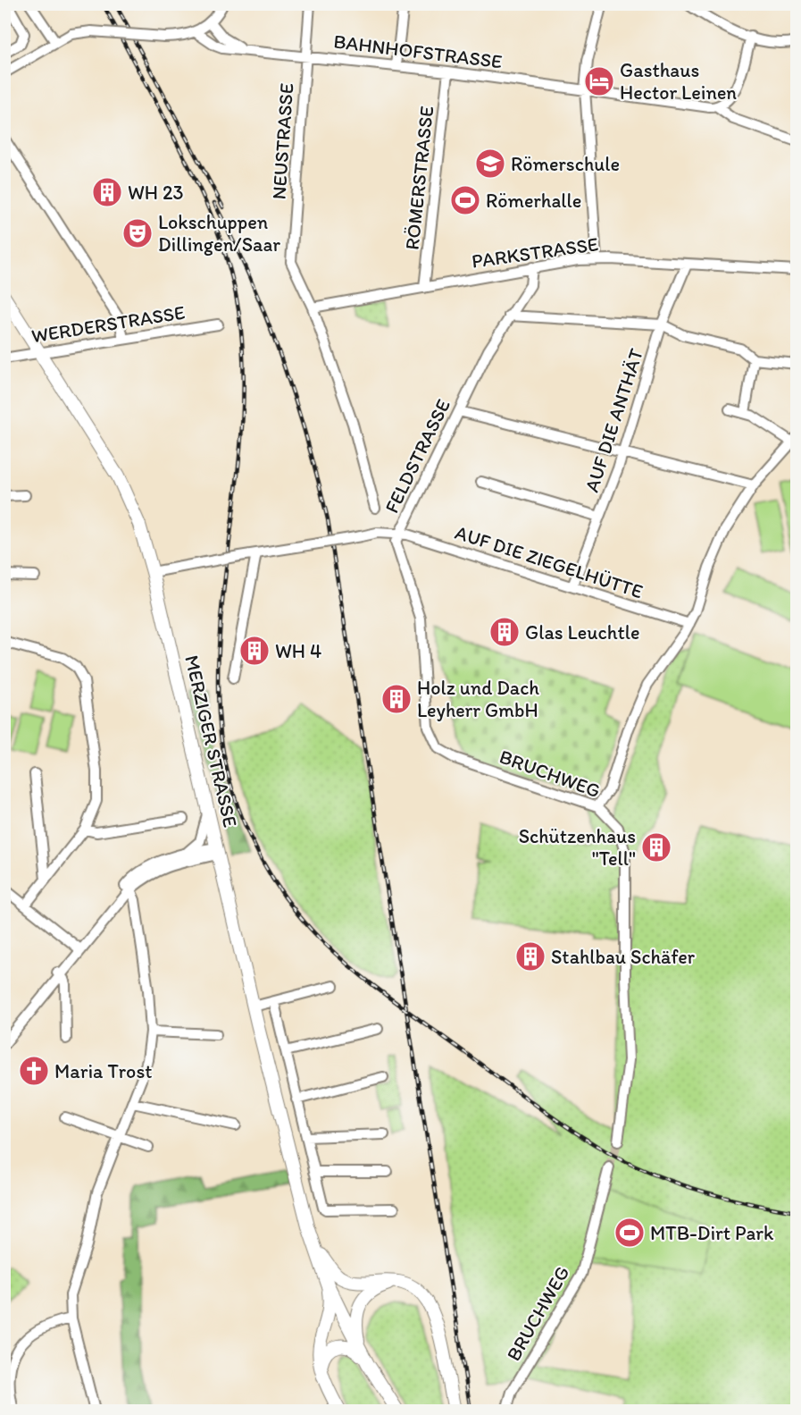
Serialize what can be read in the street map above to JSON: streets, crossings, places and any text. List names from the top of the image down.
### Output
{
  "streets": {
    "main road": ["MERZIGER STRASSE"],
    "street": [
      "BAHNHOFSTRASSE",
      "NEUSTRASSE",
      "RÖMERSTRASSE",
      "PARKSTRASSE",
      "WERDERSTRASSE",
      "AUF DIE ANTHÄT",
      "FELDSTRASSE",
      "AUF DIE ZIEGELHÜTTE",
      "BRUCHWEG"
    ]
  },
  "crossings": [
    ["BAHNHOFSTRASSE", "NEUSTRASSE"],
    ["BAHNHOFSTRASSE", "RÖMERSTRASSE"],
    ["NEUSTRASSE", "PARKSTRASSE"],
    ["RÖMERSTRASSE", "PARKSTRASSE"],
    ["PARKSTRASSE", "AUF DIE ANTHÄT"],
    ["PARKSTRASSE", "FELDSTRASSE"],
    ["WERDERSTRASSE", "MERZIGER STRASSE"],
    ["AUF DIE ANTHÄT", "AUF DIE ZIEGELHÜTTE"],
    ["FELDSTRASSE", "AUF DIE ZIEGELHÜTTE"],
    ["FELDSTRASSE", "MERZIGER STRASSE"],
    ["FELDSTRASSE", "BRUCHWEG"],
    ["AUF DIE ZIEGELHÜTTE", "BRUCHWEG"]
  ],
  "places": {
    "hotel": ["Gasthaus Hector Leinen"],
    "school or university": ["Römerschule"],
    "building": [
      "WH 23",
      "Glas Leuchtle",
      "WH 4",
      "Holz und Dach Leyherr GmbH",
      "Schützenhaus \"Tell\"",
      "Stahlbau Schäfer"
    ],
    "sports": ["Römerhalle", "MTB-Dirt Park"],
    "theatre": ["Lokschuppen Dillingen/Saar"],
    "church": ["Maria Trost"]
  }
}
